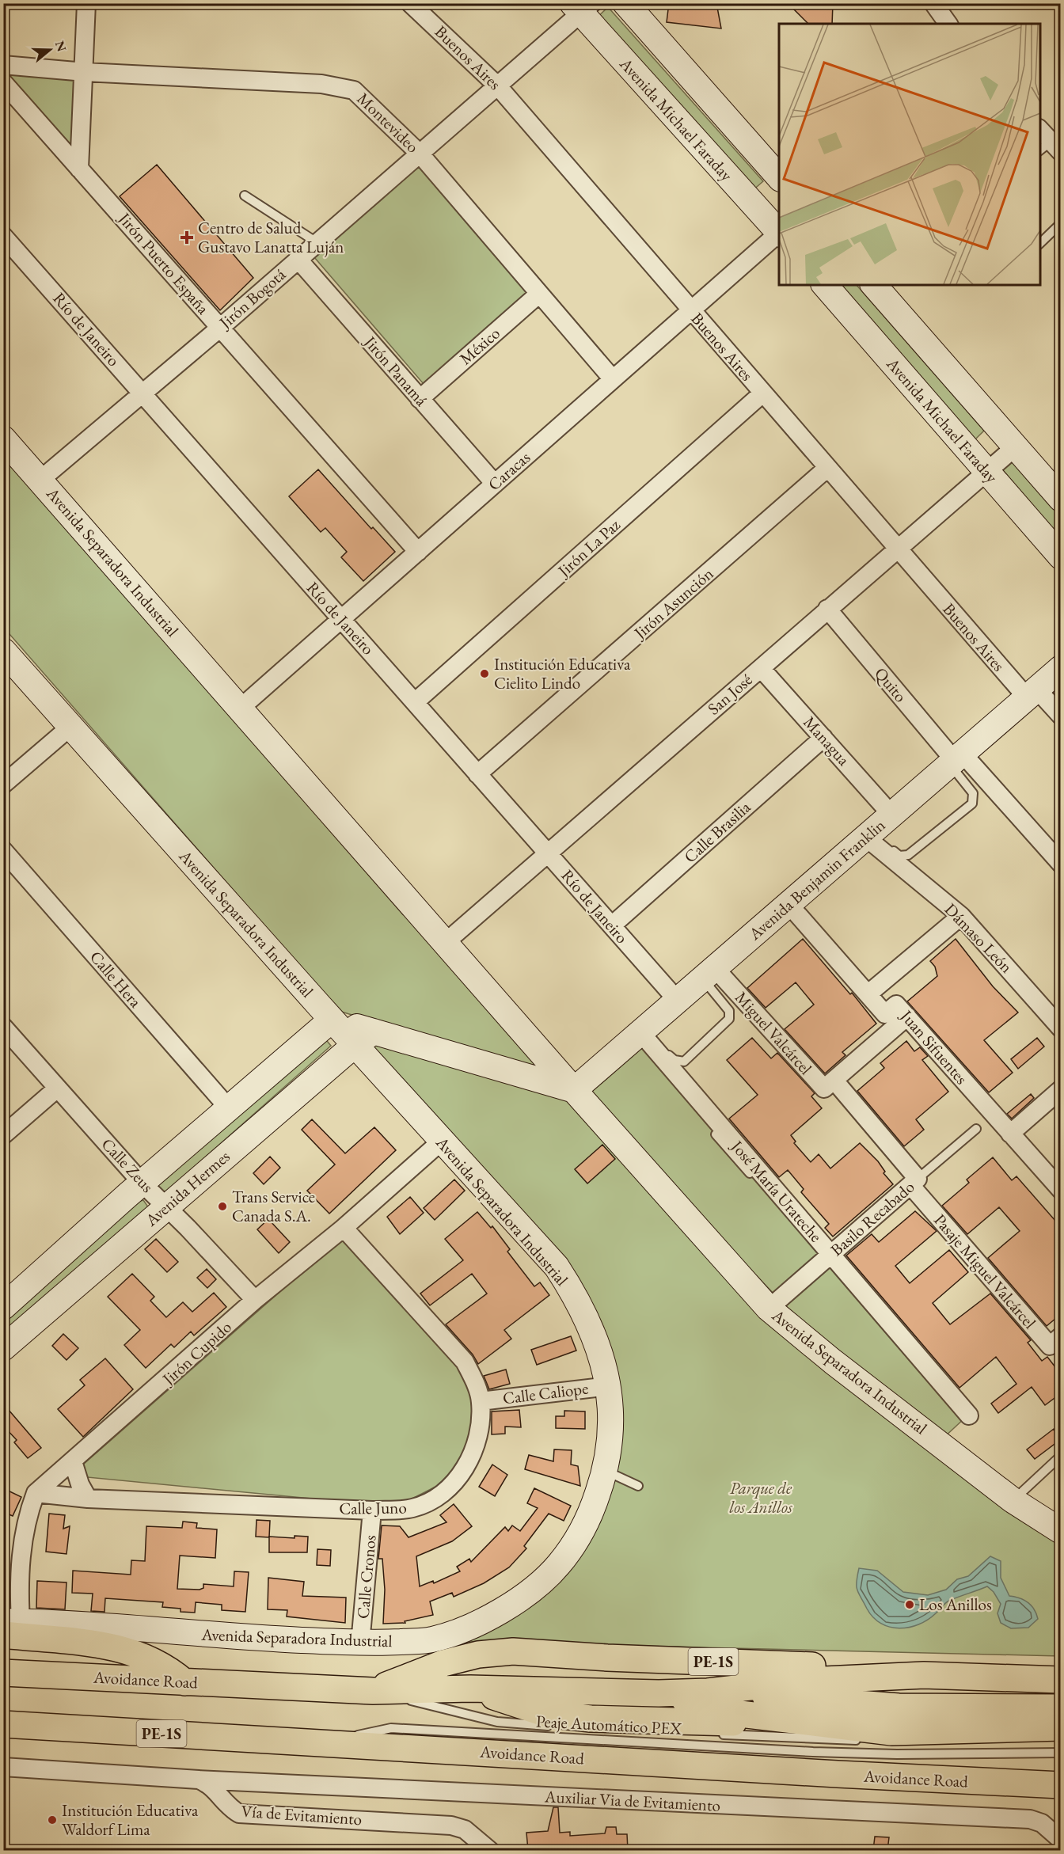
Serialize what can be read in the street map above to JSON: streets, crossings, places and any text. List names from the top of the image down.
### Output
{
  "streets": {
    "highway": ["PE-1S", "Avoidance Road"],
    "street": [
      "Buenos Aires",
      "Avenida Michael Faraday",
      "Montevideo",
      "Jirón Puerto España",
      "Jirón Bogotá",
      "Río de Janeiro",
      "México",
      "Jirón Panamá",
      "Caracas",
      "Jirón La Paz",
      "Avenida Separadora Industrial",
      "Jirón Asunción",
      "Quito",
      "San José",
      "Managua",
      "Calle Brasilia",
      "Avenida Benjamin Franklin",
      "Dámaso León",
      "Calle Hera",
      "Miguel Valcárcel",
      "Juan Sifuentes",
      "Calle Zeus",
      "Avenida Hermes",
      "José María Urateche",
      "Basilo Recabado",
      "Pasaje Miguel Valcárcel",
      "Jirón Cupido",
      "Calle Caliope",
      "Calle Juno",
      "Calle Cronos",
      "Auxiliar Via de Evitamiento",
      "Vía de Evitamiento"
    ],
    "lane": ["Peaje Automático PEX"]
  },
  "crossings": [
    ["Buenos Aires", "Jirón Bogotá"],
    ["Buenos Aires", "Caracas"],
    ["Buenos Aires", "Jirón La Paz"],
    ["Buenos Aires", "Jirón Asunción"],
    ["Buenos Aires", "San José"],
    ["Buenos Aires", "Avenida Benjamin Franklin"],
    ["Avenida Michael Faraday", "Jirón Bogotá"],
    ["Avenida Michael Faraday", "San José"],
    ["Montevideo", "Jirón Bogotá"],
    ["Montevideo", "México"],
    ["Montevideo", "Caracas"],
    ["Jirón Puerto España", "Jirón Bogotá"],
    ["Jirón Puerto España", "Caracas"],
    ["Jirón Bogotá", "Río de Janeiro"],
    ["Jirón Bogotá", "Jirón Panamá"],
    ["Jirón Bogotá", "Avenida Separadora Industrial"],
    ["Río de Janeiro", "Caracas"],
    ["Río de Janeiro", "Jirón La Paz"],
    ["Río de Janeiro", "Jirón Asunción"],
    ["Río de Janeiro", "San José"],
    ["Río de Janeiro", "Calle Brasilia"],
    ["Río de Janeiro", "Avenida Benjamin Franklin"],
    ["México", "Jirón Panamá"],
    ["Jirón Panamá", "Caracas"],
    ["Caracas", "Avenida Separadora Industrial"],
    ["Avenida Separadora Industrial", "San José"],
    ["Avenida Separadora Industrial", "Avenida Benjamin Franklin"],
    ["Avenida Separadora Industrial", "Avenida Hermes"],
    ["Avenida Separadora Industrial", "Basilo Recabado"],
    ["Avenida Separadora Industrial", "Jirón Cupido"],
    ["Avenida Separadora Industrial", "Calle Caliope"],
    ["Avenida Separadora Industrial", "Calle Cronos"],
    ["Quito", "San José"],
    ["Quito", "Avenida Benjamin Franklin"],
    ["San José", "Managua"],
    ["Managua", "Calle Brasilia"],
    ["Managua", "Avenida Benjamin Franklin"],
    ["Managua", "Dámaso León"],
    ["Avenida Benjamin Franklin", "Dámaso León"],
    ["Avenida Benjamin Franklin", "Miguel Valcárcel"],
    ["Avenida Benjamin Franklin", "Juan Sifuentes"],
    ["Avenida Benjamin Franklin", "José María Urateche"],
    ["Calle Hera", "Avenida Hermes"],
    ["Miguel Valcárcel", "Juan Sifuentes"],
    ["Miguel Valcárcel", "Basilo Recabado"],
    ["Miguel Valcárcel", "Pasaje Miguel Valcárcel"],
    ["Calle Zeus", "Avenida Hermes"],
    ["Calle Zeus", "Jirón Cupido"],
    ["José María Urateche", "Basilo Recabado"],
    ["Basilo Recabado", "Pasaje Miguel Valcárcel"],
    ["Jirón Cupido", "Calle Juno"],
    ["Calle Caliope", "Calle Juno"],
    ["Calle Juno", "Calle Cronos"],
    ["Avoidance Road", "Peaje Automático PEX"],
    ["Auxiliar Via de Evitamiento", "Vía de Evitamiento"]
  ],
  "parks": ["Parque de los Anillos"],
  "places": {
    "health": ["Centro de Salud Gustavo Lanatta Luján"],
    "other": [
      "Institución Educativa Cielito Lindo",
      "Trans Service Canada S.A.",
      "Los Anillos",
      "Institución Educativa Waldorf Lima"
    ]
  },
  "north": "right"
}
